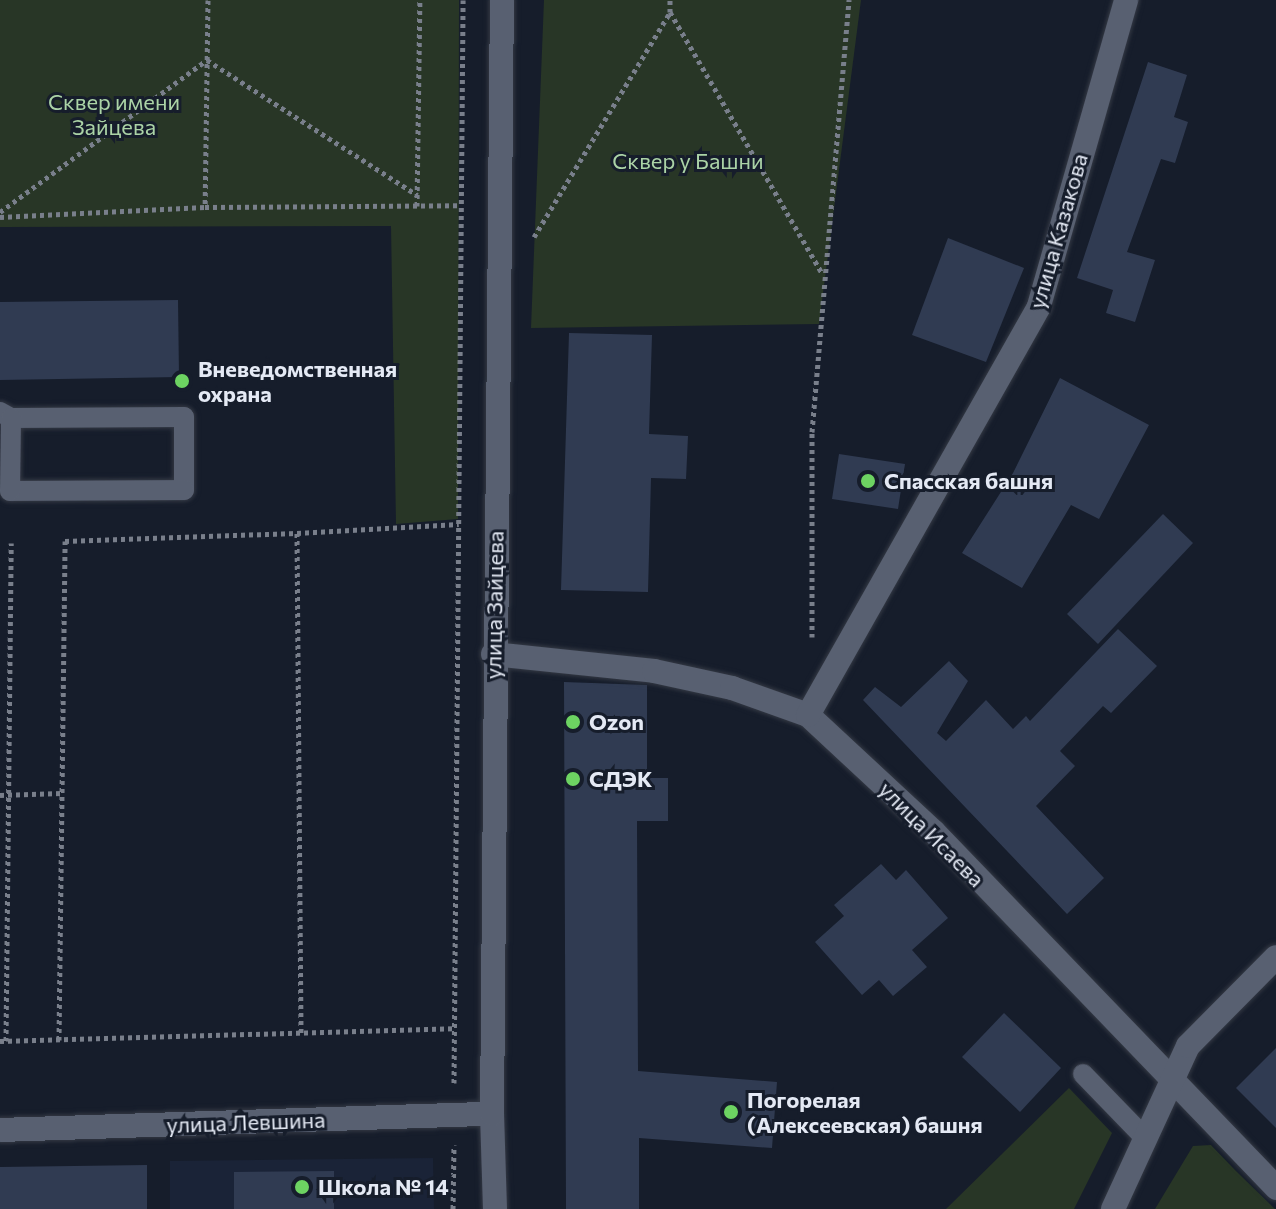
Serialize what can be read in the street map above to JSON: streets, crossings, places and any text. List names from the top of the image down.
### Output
{
  "streets": {
    "street": [
      "улица Казакова",
      "улица Зайцева",
      "улица Исаева",
      "улица Левшина"
    ]
  },
  "crossings": [
    ["улица Казакова", "улица Исаева"],
    ["улица Зайцева", "улица Исаева"],
    ["улица Зайцева", "улица Левшина"]
  ],
  "parks": ["Сквер имени Зайцева", "Сквер у Башни"],
  "places": [
    "Вневедомственная охрана",
    "Спасская башня",
    "Ozon",
    "СДЭК",
    "Погорелая (Алексеевская) башня",
    "Школа № 14"
  ]
}
